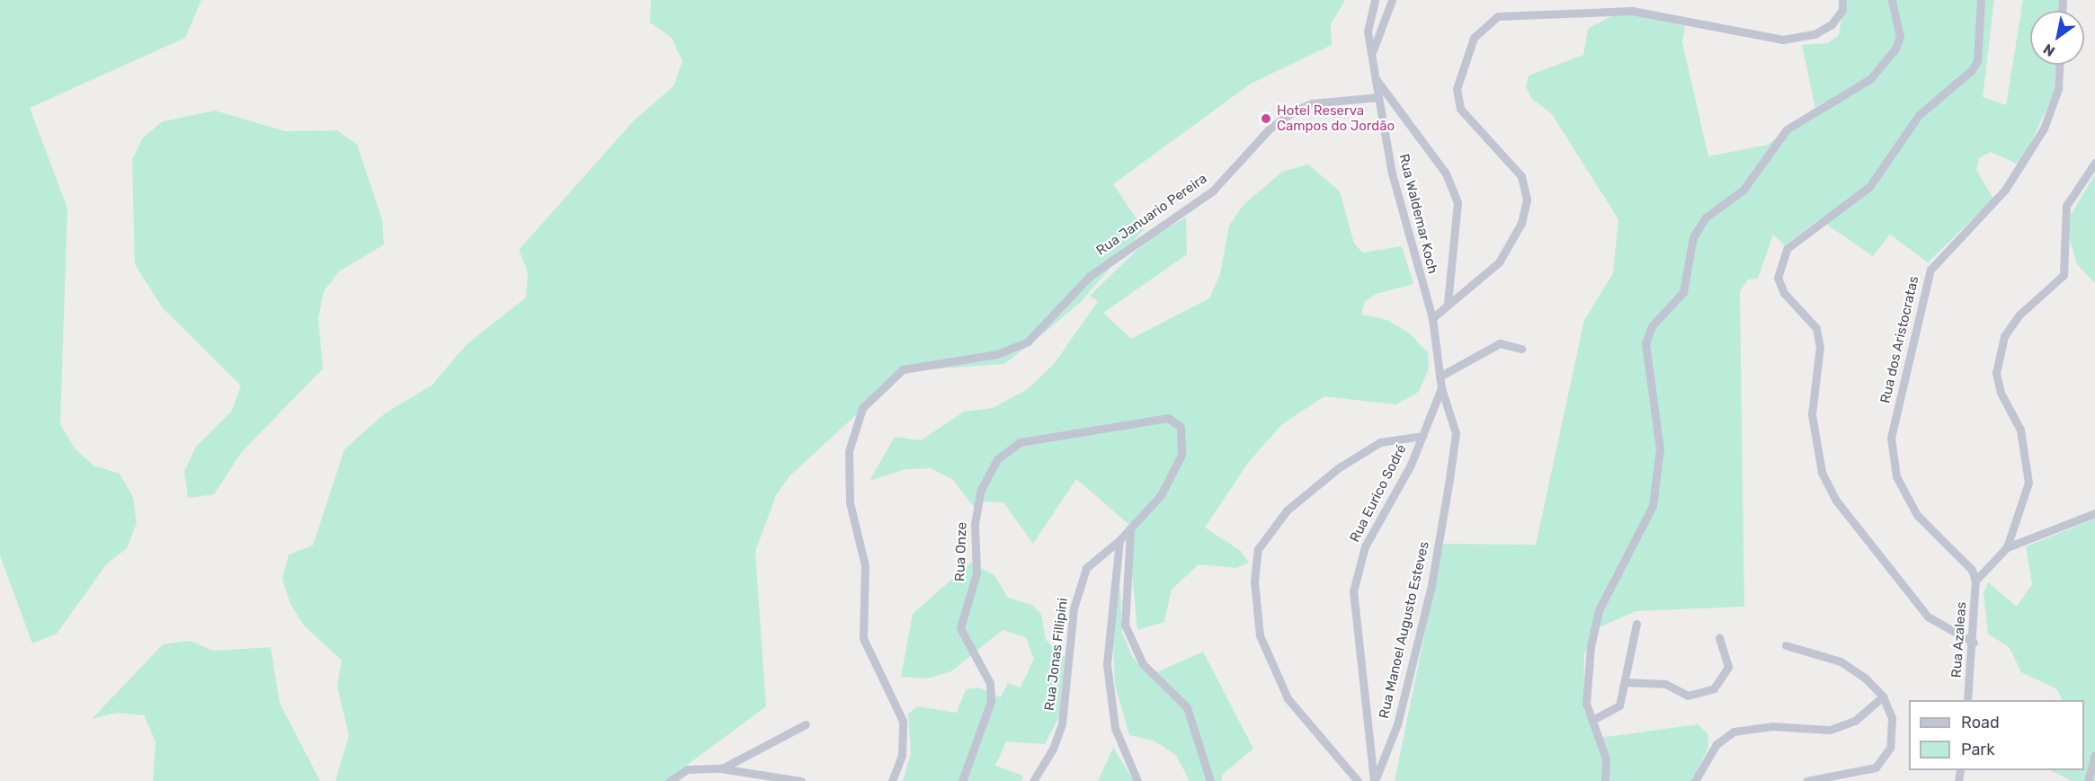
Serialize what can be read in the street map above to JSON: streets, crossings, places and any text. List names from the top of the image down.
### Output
{
  "streets": {
    "street": [
      "Rua Waldemar Koch",
      "Rua Januario Pereira",
      "Rua dos Aristocratas",
      "Rua Eurico Sodré",
      "Rua Onze",
      "Rua Manoel Augusto Esteves",
      "Rua Azaleas",
      "Rua Jonas Fillipini"
    ]
  },
  "crossings": [
    ["Rua Waldemar Koch", "Rua Januario Pereira"],
    ["Rua dos Aristocratas", "Rua Azaleas"],
    ["Rua Eurico Sodré", "Rua Manoel Augusto Esteves"],
    ["Rua Onze", "Rua Jonas Fillipini"]
  ],
  "places": ["Hotel Reserva Campos do Jordão"],
  "legend": ["Road", "Park"],
  "north": "bottom left"
}
